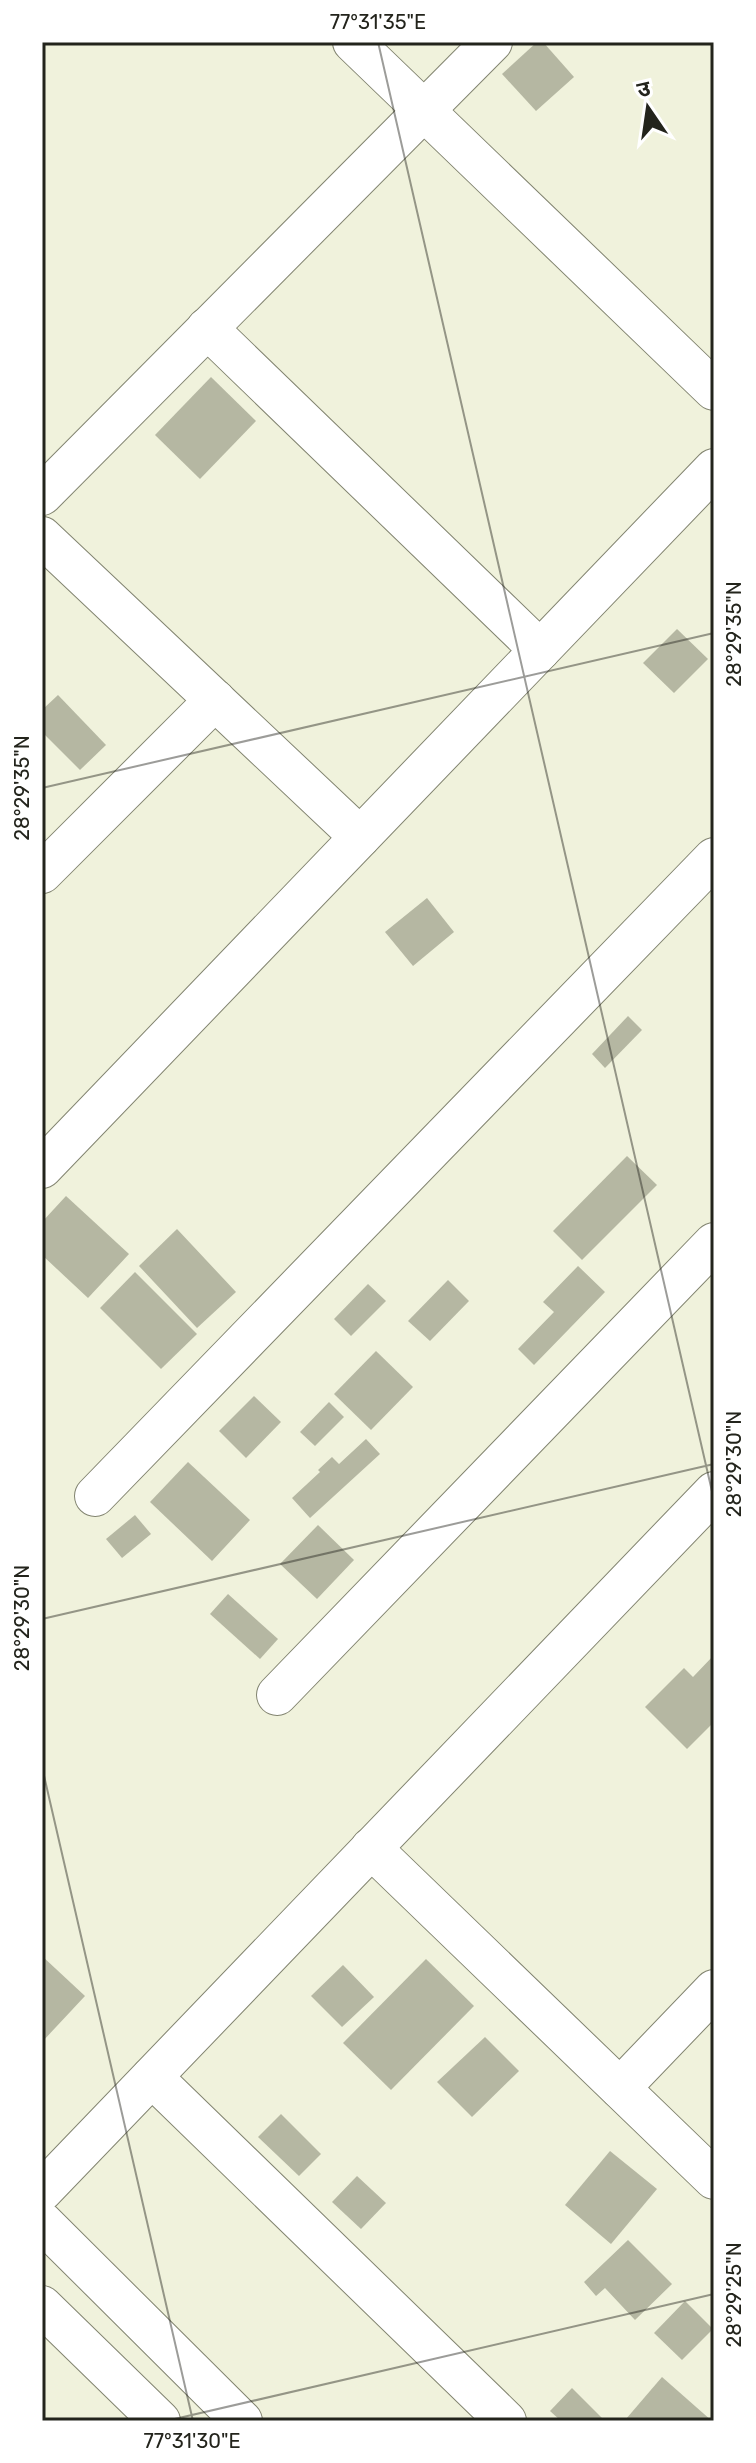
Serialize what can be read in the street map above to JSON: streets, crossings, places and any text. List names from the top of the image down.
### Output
{
  "north": "top",
  "coordinates": [
    "77°31'35\"E",
    "28°29'35\"N",
    "28°29'30\"N",
    "28°29'25\"N",
    "77°31'30\"E"
  ]
}
